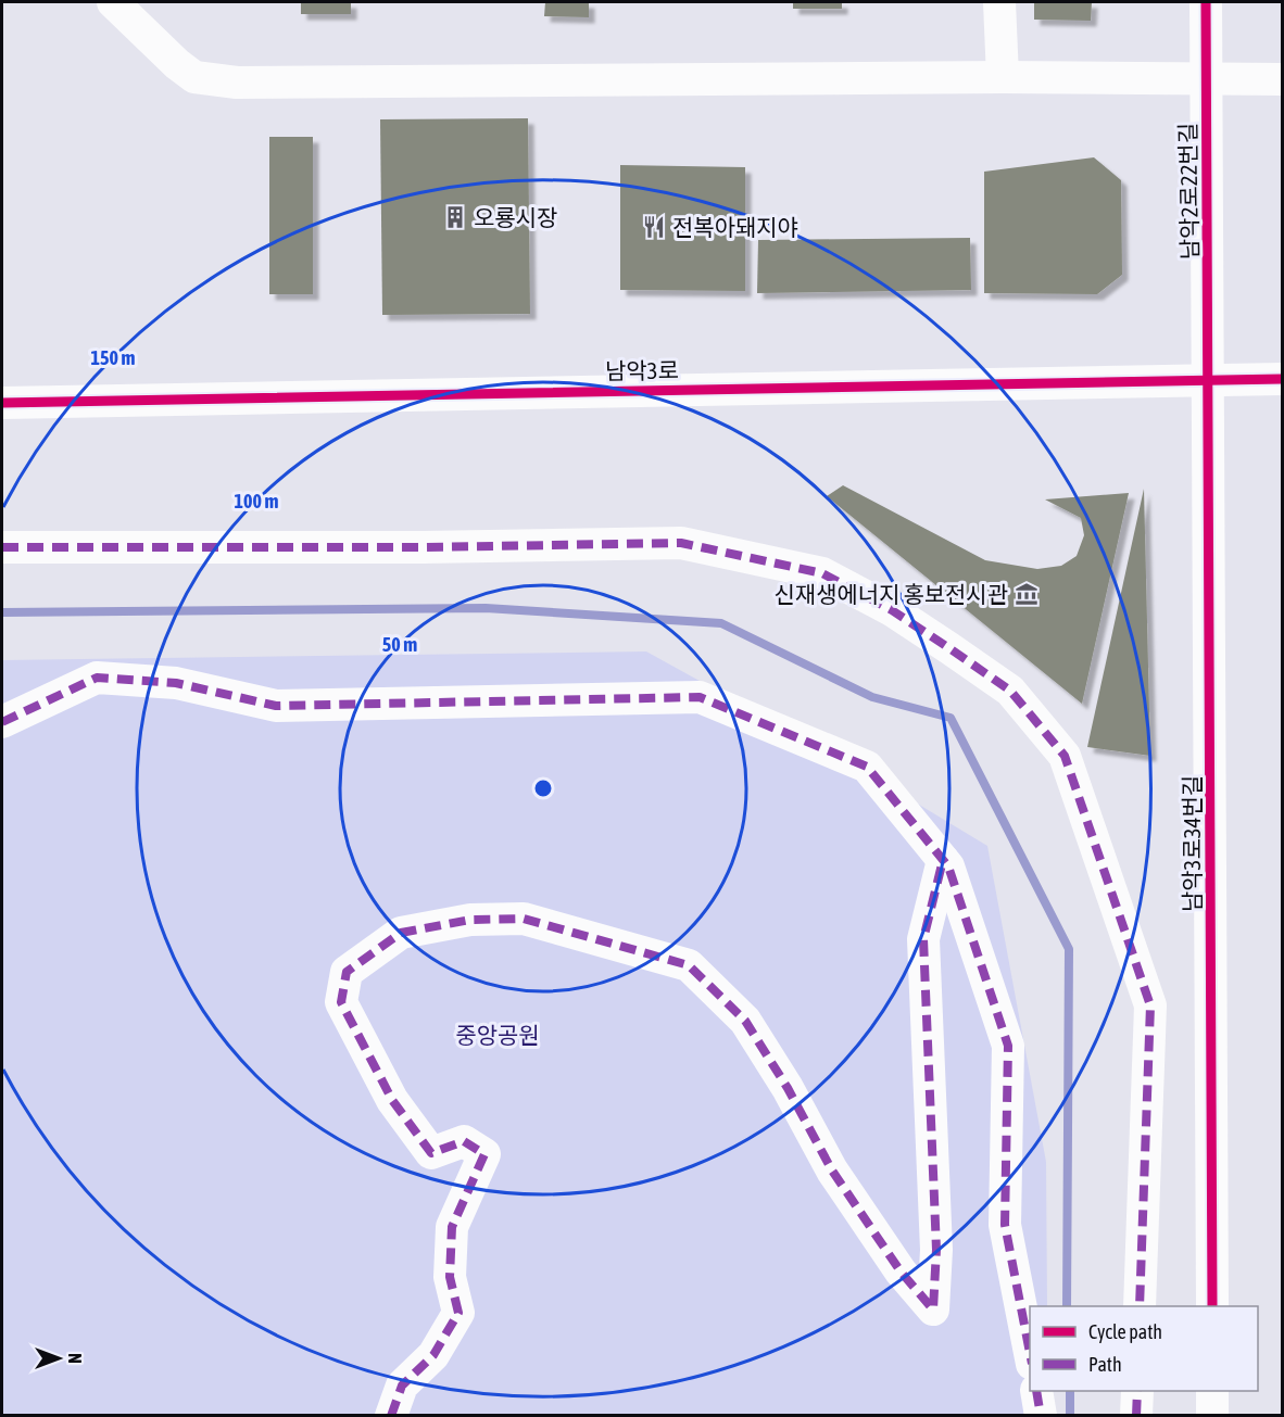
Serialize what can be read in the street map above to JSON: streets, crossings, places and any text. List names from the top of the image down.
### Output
{
  "streets": {
    "street": ["남악2로22번길", "남악3로", "남악3로34번길"]
  },
  "crossings": [
    ["남악2로22번길", "남악3로"],
    ["남악2로22번길", "남악3로34번길"],
    ["남악3로", "남악3로34번길"]
  ],
  "parks": ["중앙공원"],
  "places": {
    "building": ["오룡시장"],
    "restaurant": ["전복아돼지야"],
    "museum": ["신재생에너지 홍보전시관"]
  },
  "legend": ["Cycle path", "Path"],
  "north": "right",
  "rings": ["150 m", "100 m", "50 m"]
}
